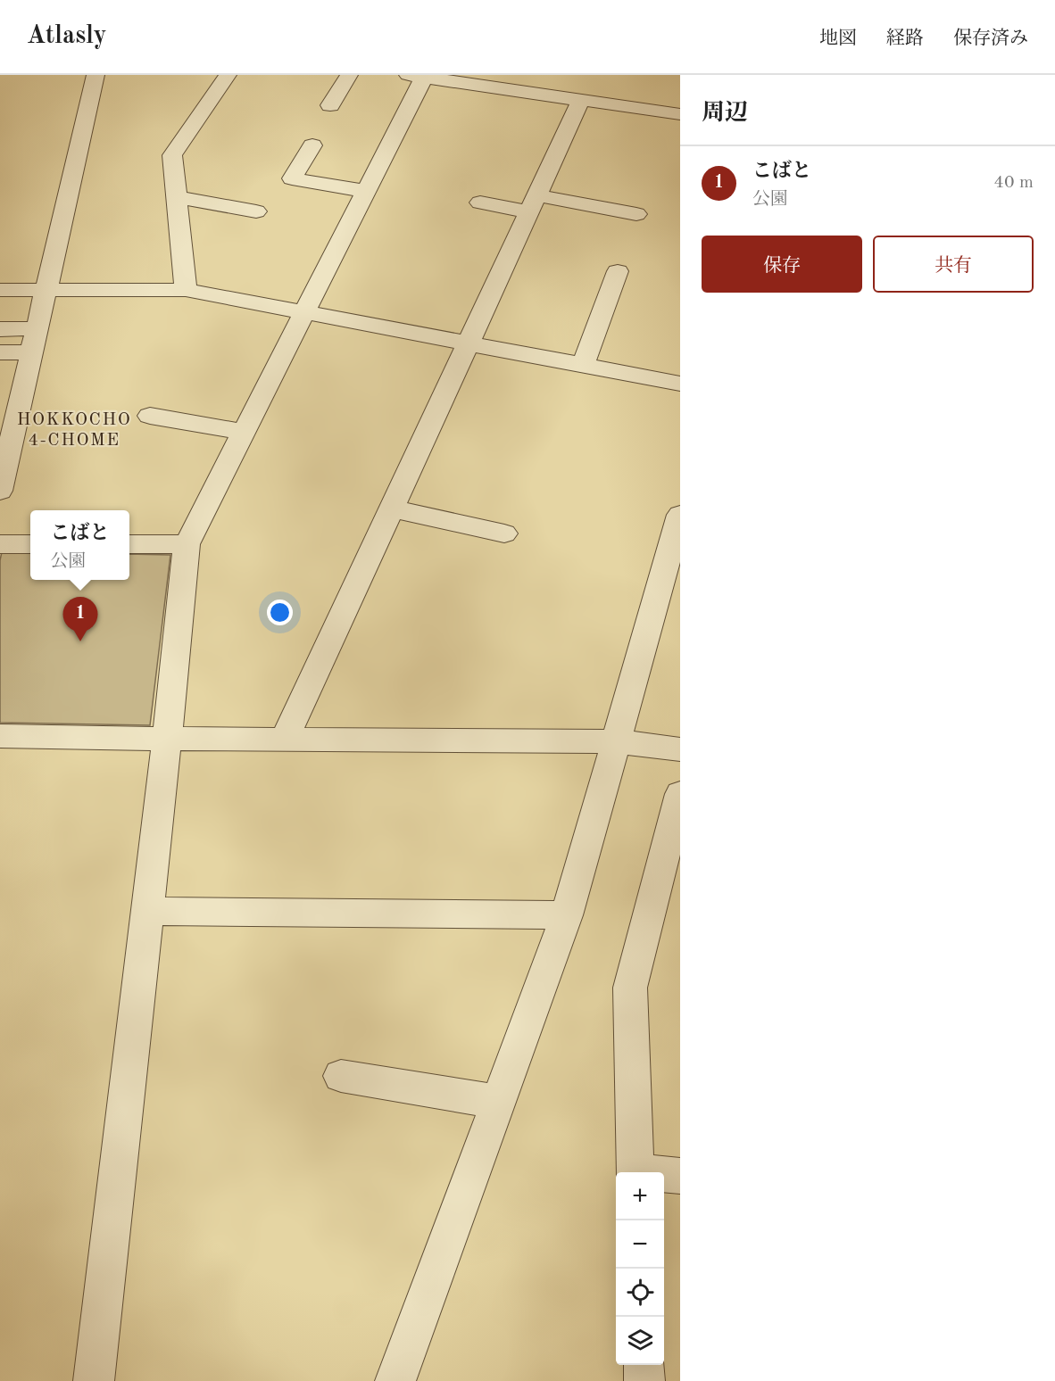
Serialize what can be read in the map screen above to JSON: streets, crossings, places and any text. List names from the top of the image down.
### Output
{
  "districts": ["HOKKOCHO 4-CHOME"],
  "page": {
    "header": "Atlasly",
    "nav": ["地図", "経路", "保存済み"],
    "heading": "周辺",
    "list": [
      {
        "mark": "1",
        "name": "こばと",
        "note": "公園",
        "value": "40 m"
      }
    ],
    "buttons": ["保存", "共有"],
    "popup": ["こばと", "公園"],
    "pins": "1",
    "map_buttons": ["+", "−"]
  }
}
